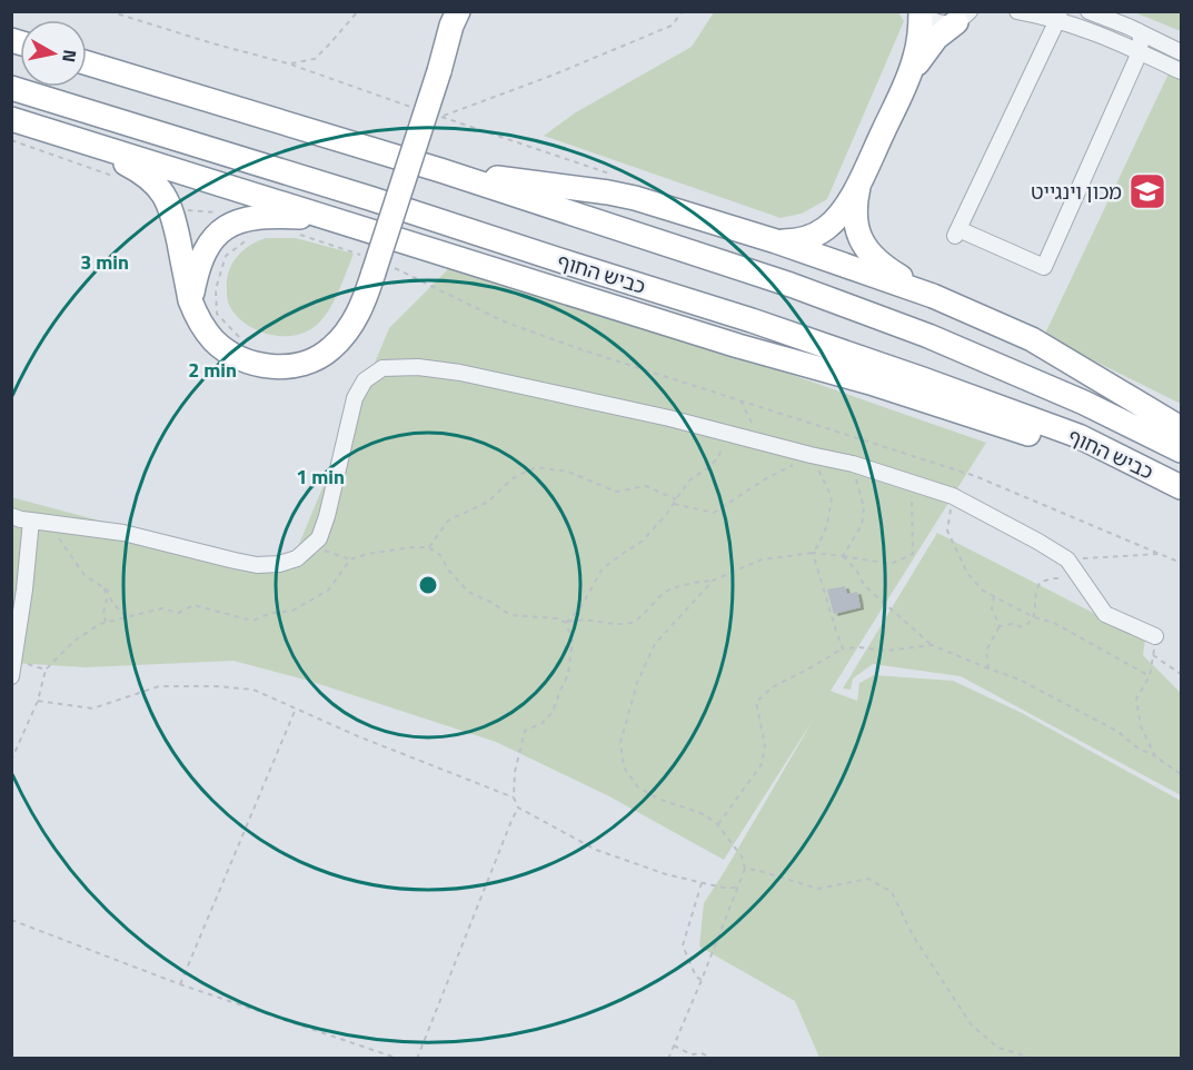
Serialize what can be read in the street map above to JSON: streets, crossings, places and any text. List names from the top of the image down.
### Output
{
  "streets": {
    "highway": ["כביש החוף"]
  },
  "places": {
    "school or university": ["מכון וינגייט"]
  },
  "north": "right",
  "rings": ["3 min", "2 min", "1 min"]
}
